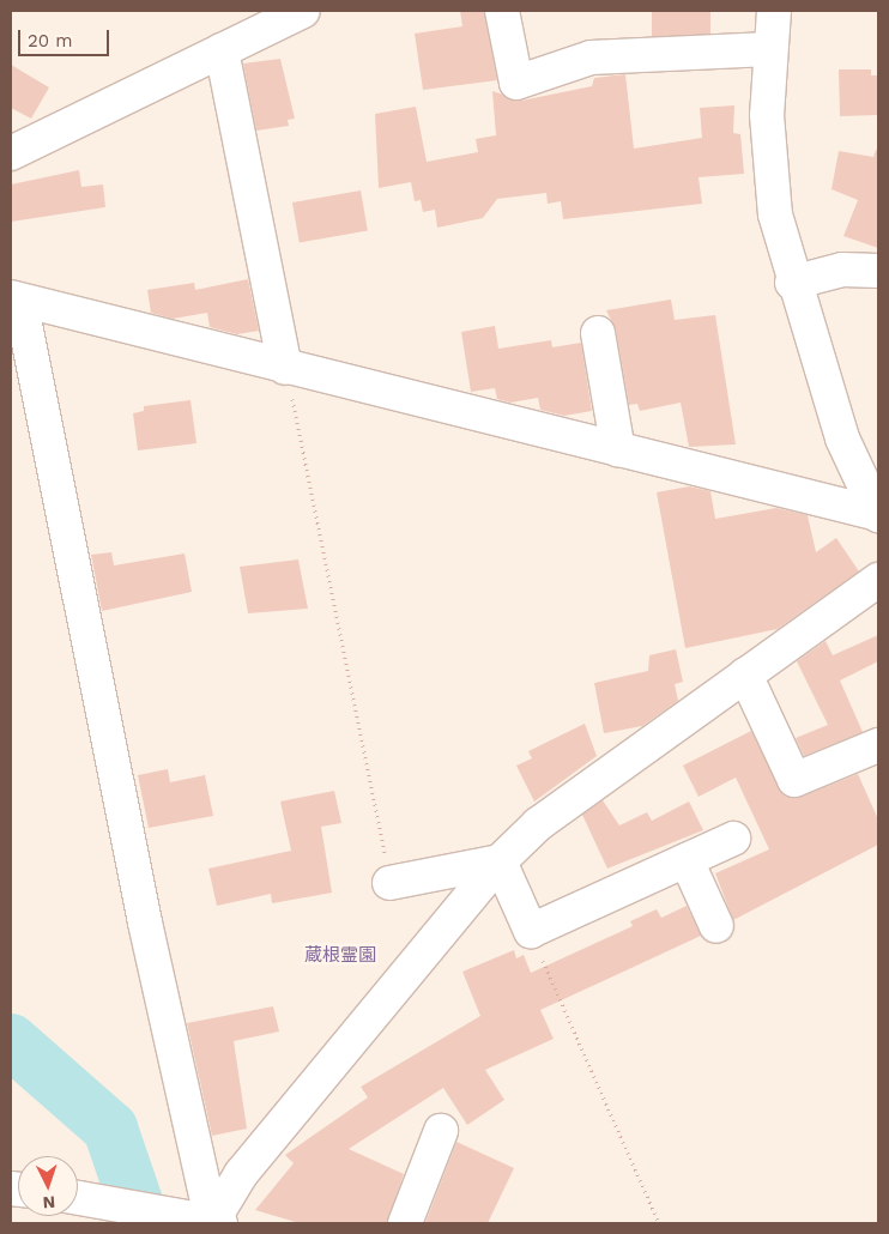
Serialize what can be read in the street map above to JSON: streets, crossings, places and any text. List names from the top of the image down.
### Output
{
  "districts": ["蔵根霊園"],
  "scale_bar": "20 m",
  "north": "bottom"
}
